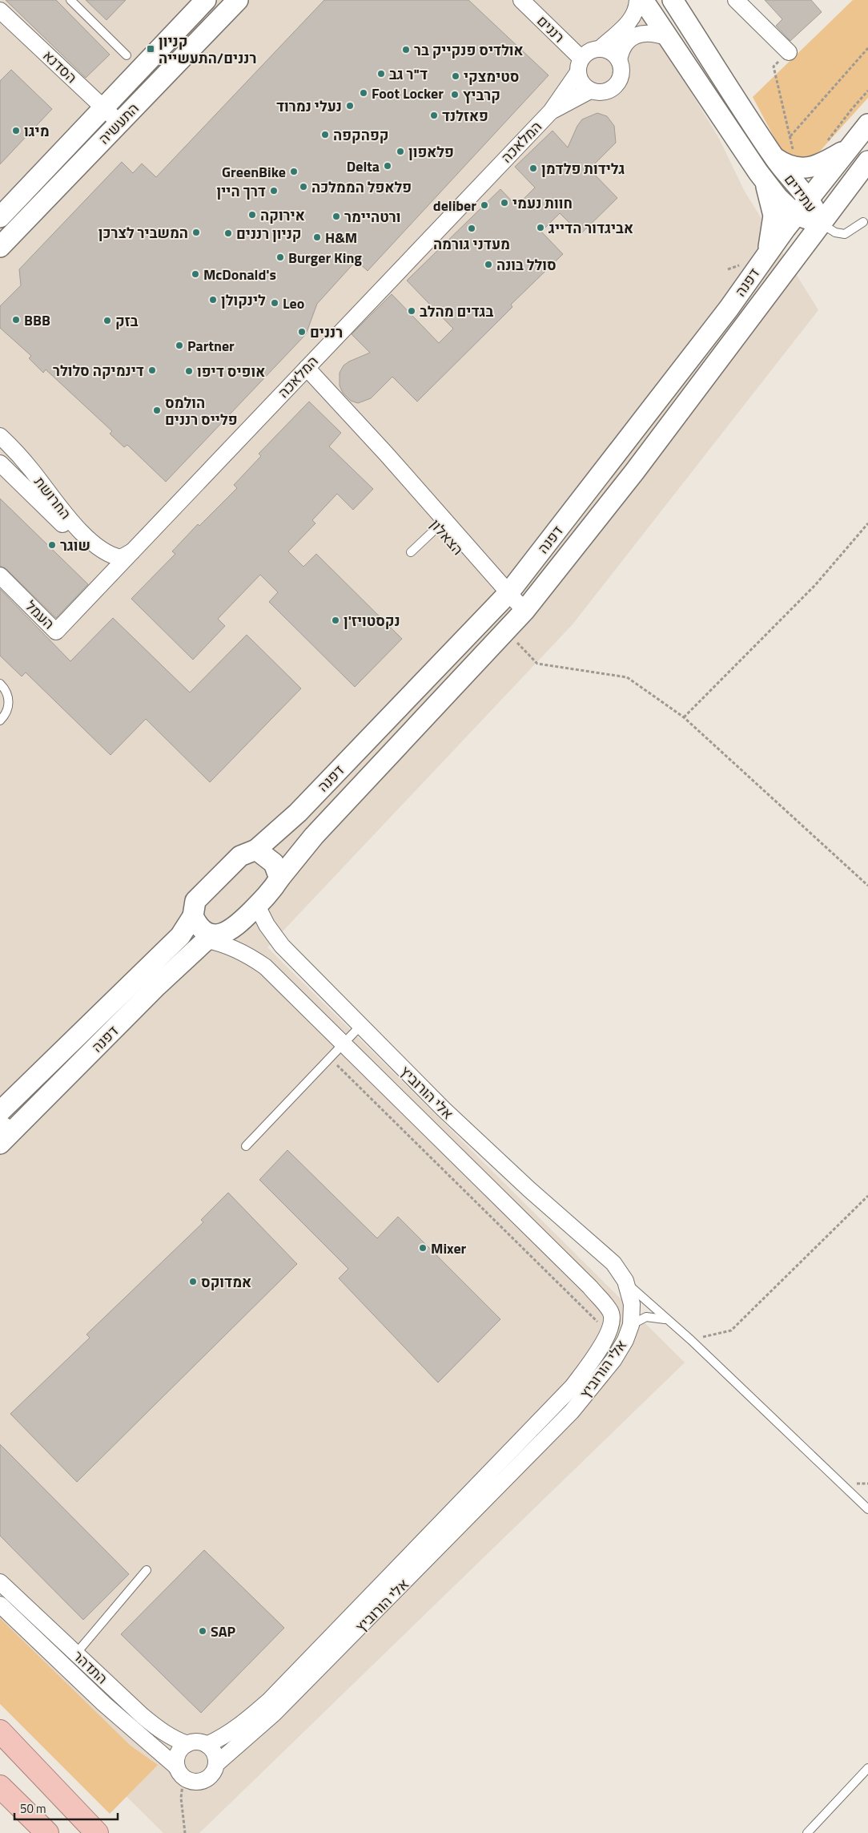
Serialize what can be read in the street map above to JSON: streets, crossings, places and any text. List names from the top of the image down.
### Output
{
  "streets": {
    "street": [
      "רננים",
      "הסדנא",
      "התעשיה",
      "המלאכה",
      "עתידים",
      "דפנה",
      "החרושת",
      "הצאלון",
      "העמל",
      "אלי הורוביץ",
      "התדהר"
    ]
  },
  "crossings": [
    ["רננים", "המלאכה"],
    ["הסדנא", "התעשיה"],
    ["המלאכה", "החרושת"],
    ["המלאכה", "הצאלון"],
    ["המלאכה", "העמל"],
    ["עתידים", "דפנה"],
    ["דפנה", "הצאלון"],
    ["דפנה", "אלי הורוביץ"],
    ["החרושת", "העמל"],
    ["אלי הורוביץ", "התדהר"]
  ],
  "places": {
    "transit": ["קניון רננים/התעשייה"],
    "other": [
      "אולדיס פנקייק בר",
      "ד\"ר גב",
      "סטימצקי",
      "Foot Locker",
      "קרביץ",
      "נעלי נמרוד",
      "פאזלנד",
      "מיגו",
      "קפהקפה",
      "פלאפון",
      "Delta",
      "גלידות פלדמן",
      "GreenBike",
      "פלאפל הממלכה",
      "דרך היין",
      "חוות נעמי",
      "deliber",
      "אירוקה",
      "ורטהיימר",
      "אביגדור הדייג",
      "מעדני גורמה",
      "המשביר לצרכן",
      "קניון רננים",
      "H&M",
      "Burger King",
      "סולל בונה",
      "McDonald's",
      "לינקולן",
      "Leo",
      "בגדים מהלב",
      "BBB",
      "בזק",
      "רננים",
      "Partner",
      "דינמיקה סלולר",
      "אופיס דיפו",
      "הולמס פלייס רננים",
      "שוגר",
      "נקסטויז'ן",
      "Mixer",
      "אמדוקס",
      "SAP"
    ]
  },
  "scale_bar": "50 m"
}
